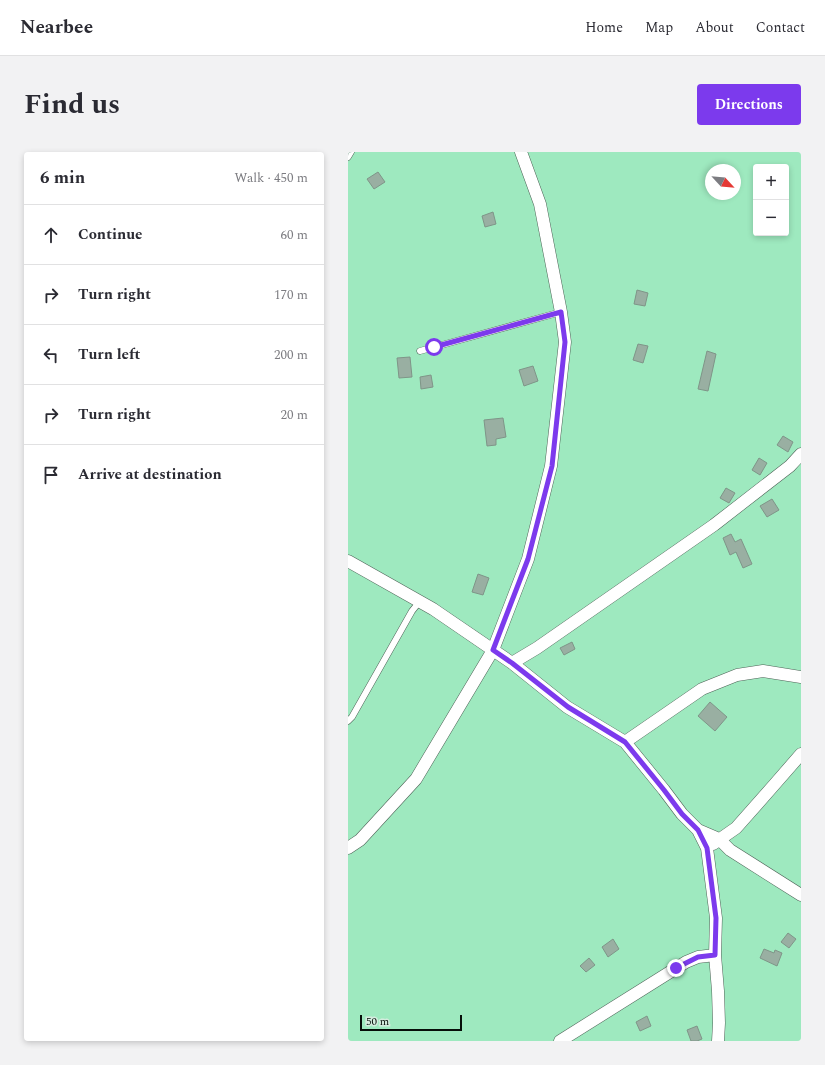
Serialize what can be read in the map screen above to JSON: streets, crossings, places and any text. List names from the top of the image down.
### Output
{
  "scale_bar": "50 m",
  "north": "bottom right",
  "page": {
    "header": "Nearbee",
    "nav": [
      "Home",
      "Map",
      "About",
      "Contact"
    ],
    "title": "Find us",
    "buttons": "Directions",
    "heading": ["6 min", "Walk · 450 m"],
    "map_buttons": ["+", "−"],
    "list": [
      ["Continue", "60 m"],
      ["Turn right", "170 m"],
      ["Turn left", "200 m"],
      ["Turn right", "20 m"],
      "Arrive at destination"
    ],
    "scale": "50 m"
  }
}
